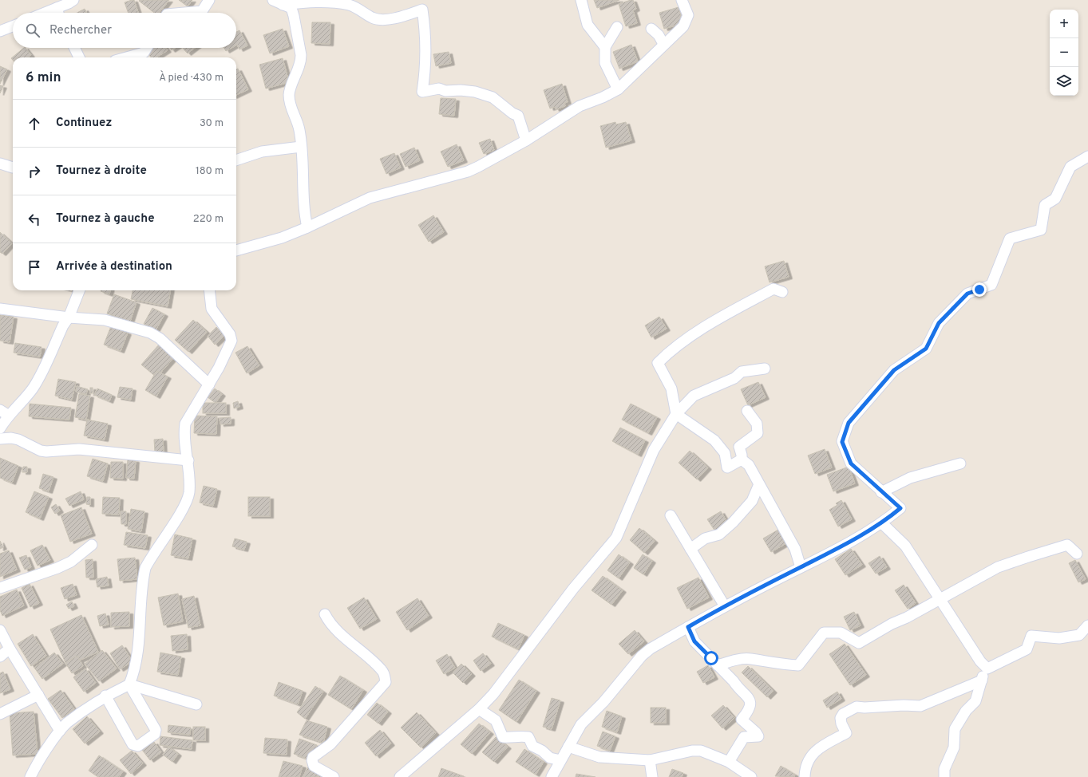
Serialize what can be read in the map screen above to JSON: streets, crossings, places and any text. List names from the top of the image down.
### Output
{
  "page": {
    "map_buttons": ["+", "−"],
    "search": "Rechercher",
    "heading": ["6 min", "À pied · 430 m"],
    "list": [
      ["Continuez", "30 m"],
      ["Tournez à droite", "180 m"],
      ["Tournez à gauche", "220 m"],
      "Arrivée à destination"
    ]
  }
}
